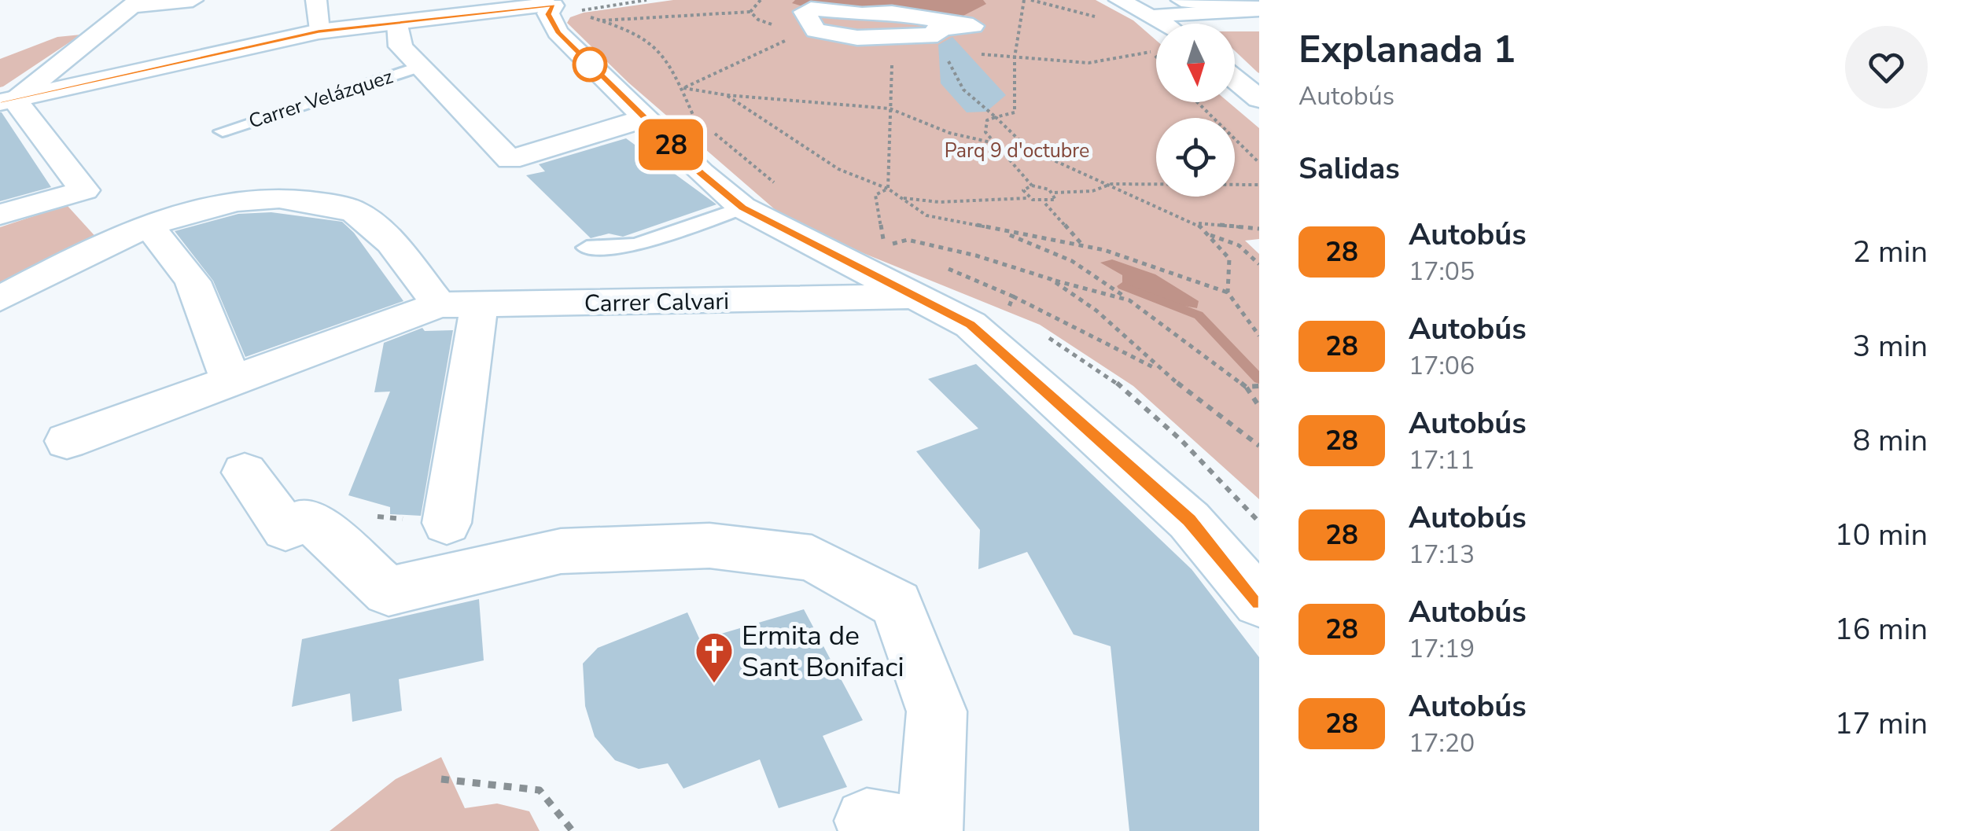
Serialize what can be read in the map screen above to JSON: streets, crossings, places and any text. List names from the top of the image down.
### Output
{
  "streets": {
    "street": ["Carrer Velázquez", "Carrer Calvari"]
  },
  "parks": ["Parq 9 d'octubre"],
  "places": {
    "church": ["Ermita de Sant Bonifaci"]
  },
  "lines": ["bus line 28"],
  "north": "bottom",
  "page": {
    "on_map": "28",
    "heading": [
      ["Explanada 1", "Autobús"],
      "Salidas"
    ],
    "list": [
      {
        "mark": "28",
        "name": "Autobús",
        "note": "17:05",
        "value": "2 min"
      },
      {
        "mark": "28",
        "name": "Autobús",
        "note": "17:06",
        "value": "3 min"
      },
      {
        "mark": "28",
        "name": "Autobús",
        "note": "17:11",
        "value": "8 min"
      },
      {
        "mark": "28",
        "name": "Autobús",
        "note": "17:13",
        "value": "10 min"
      },
      {
        "mark": "28",
        "name": "Autobús",
        "note": "17:19",
        "value": "16 min"
      },
      {
        "mark": "28",
        "name": "Autobús",
        "note": "17:20",
        "value": "17 min"
      }
    ]
  }
}
